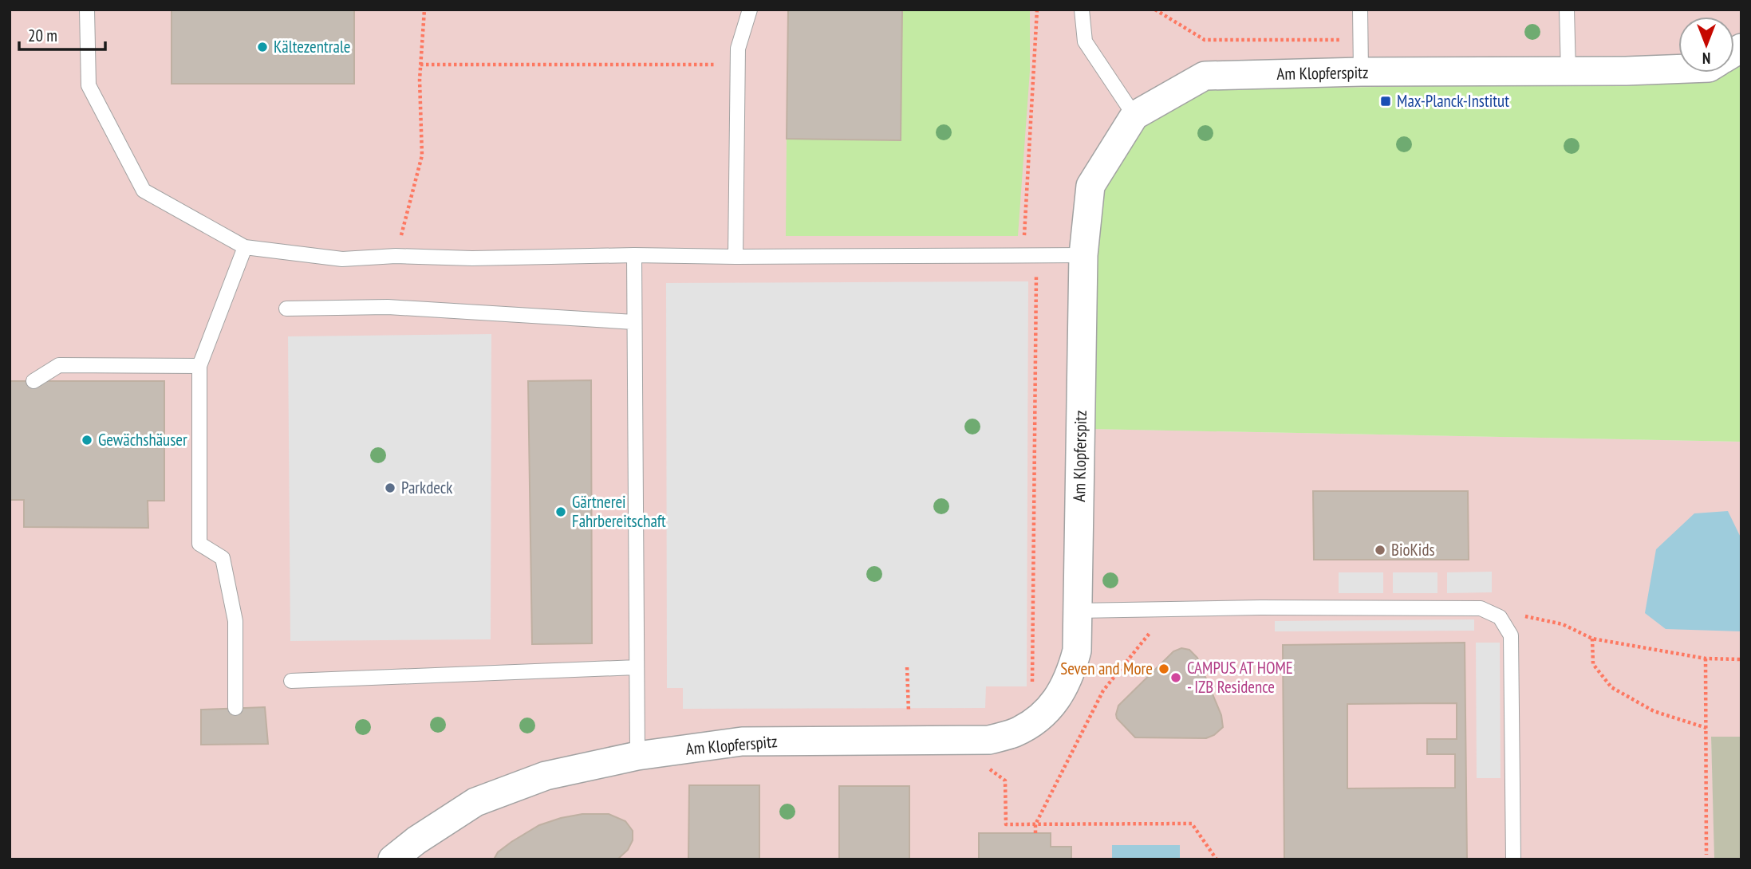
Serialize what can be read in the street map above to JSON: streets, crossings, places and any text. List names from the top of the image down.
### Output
{
  "streets": {
    "street": ["Am Klopferspitz"]
  },
  "places": {
    "other": [
      "Kältezentrale",
      "Gewächshäuser",
      "Parkdeck",
      "Gärtnerei Fahrbereitschaft",
      "BioKids",
      "Seven and More",
      "CAMPUS AT HOME - IZB Residence"
    ],
    "transit": ["Max-Planck-Institut"]
  },
  "scale_bar": "20 m",
  "north": "bottom"
}
